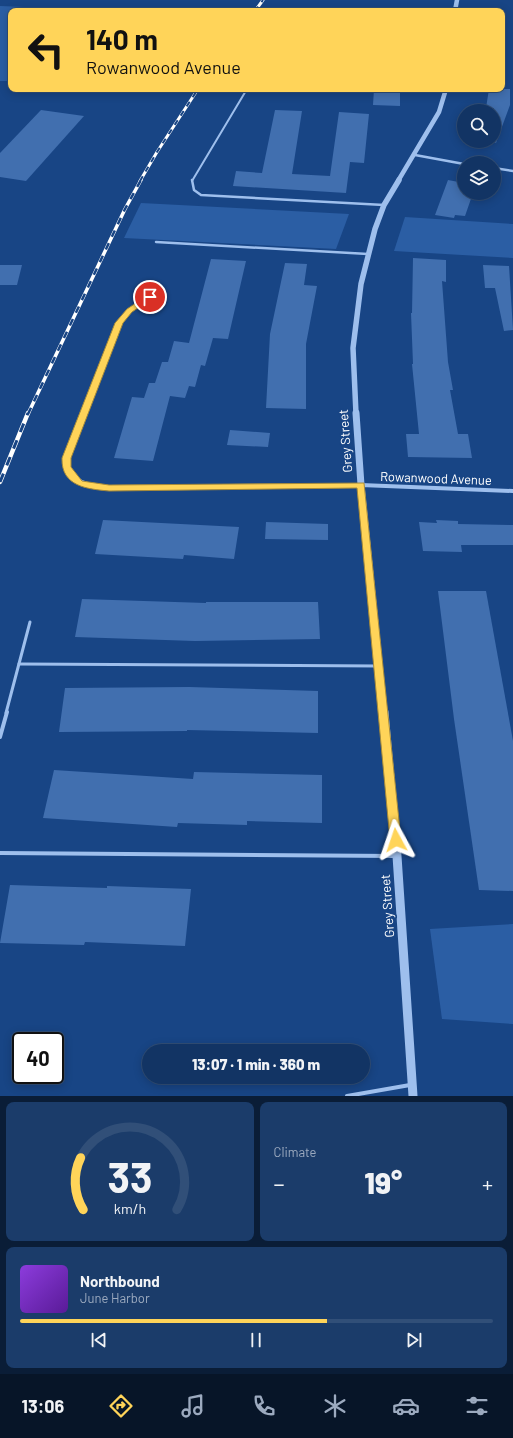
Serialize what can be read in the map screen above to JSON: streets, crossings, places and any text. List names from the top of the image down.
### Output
{
  "streets": {
    "street": ["Grey Street", "Rowanwood Avenue"]
  },
  "crossings": [
    ["Grey Street", "Rowanwood Avenue"]
  ],
  "page": {
    "turn": ["140 m", "Rowanwood Avenue"],
    "limit": "40",
    "trip": "13:07 · 1 min · 360 m",
    "tile": "Climate",
    "heat": ["−", "19°", "+"],
    "song": ["Northbound", "June Harbor"],
    "tabs": "13:06",
    "gauge": ["33", "km/h"]
  }
}
